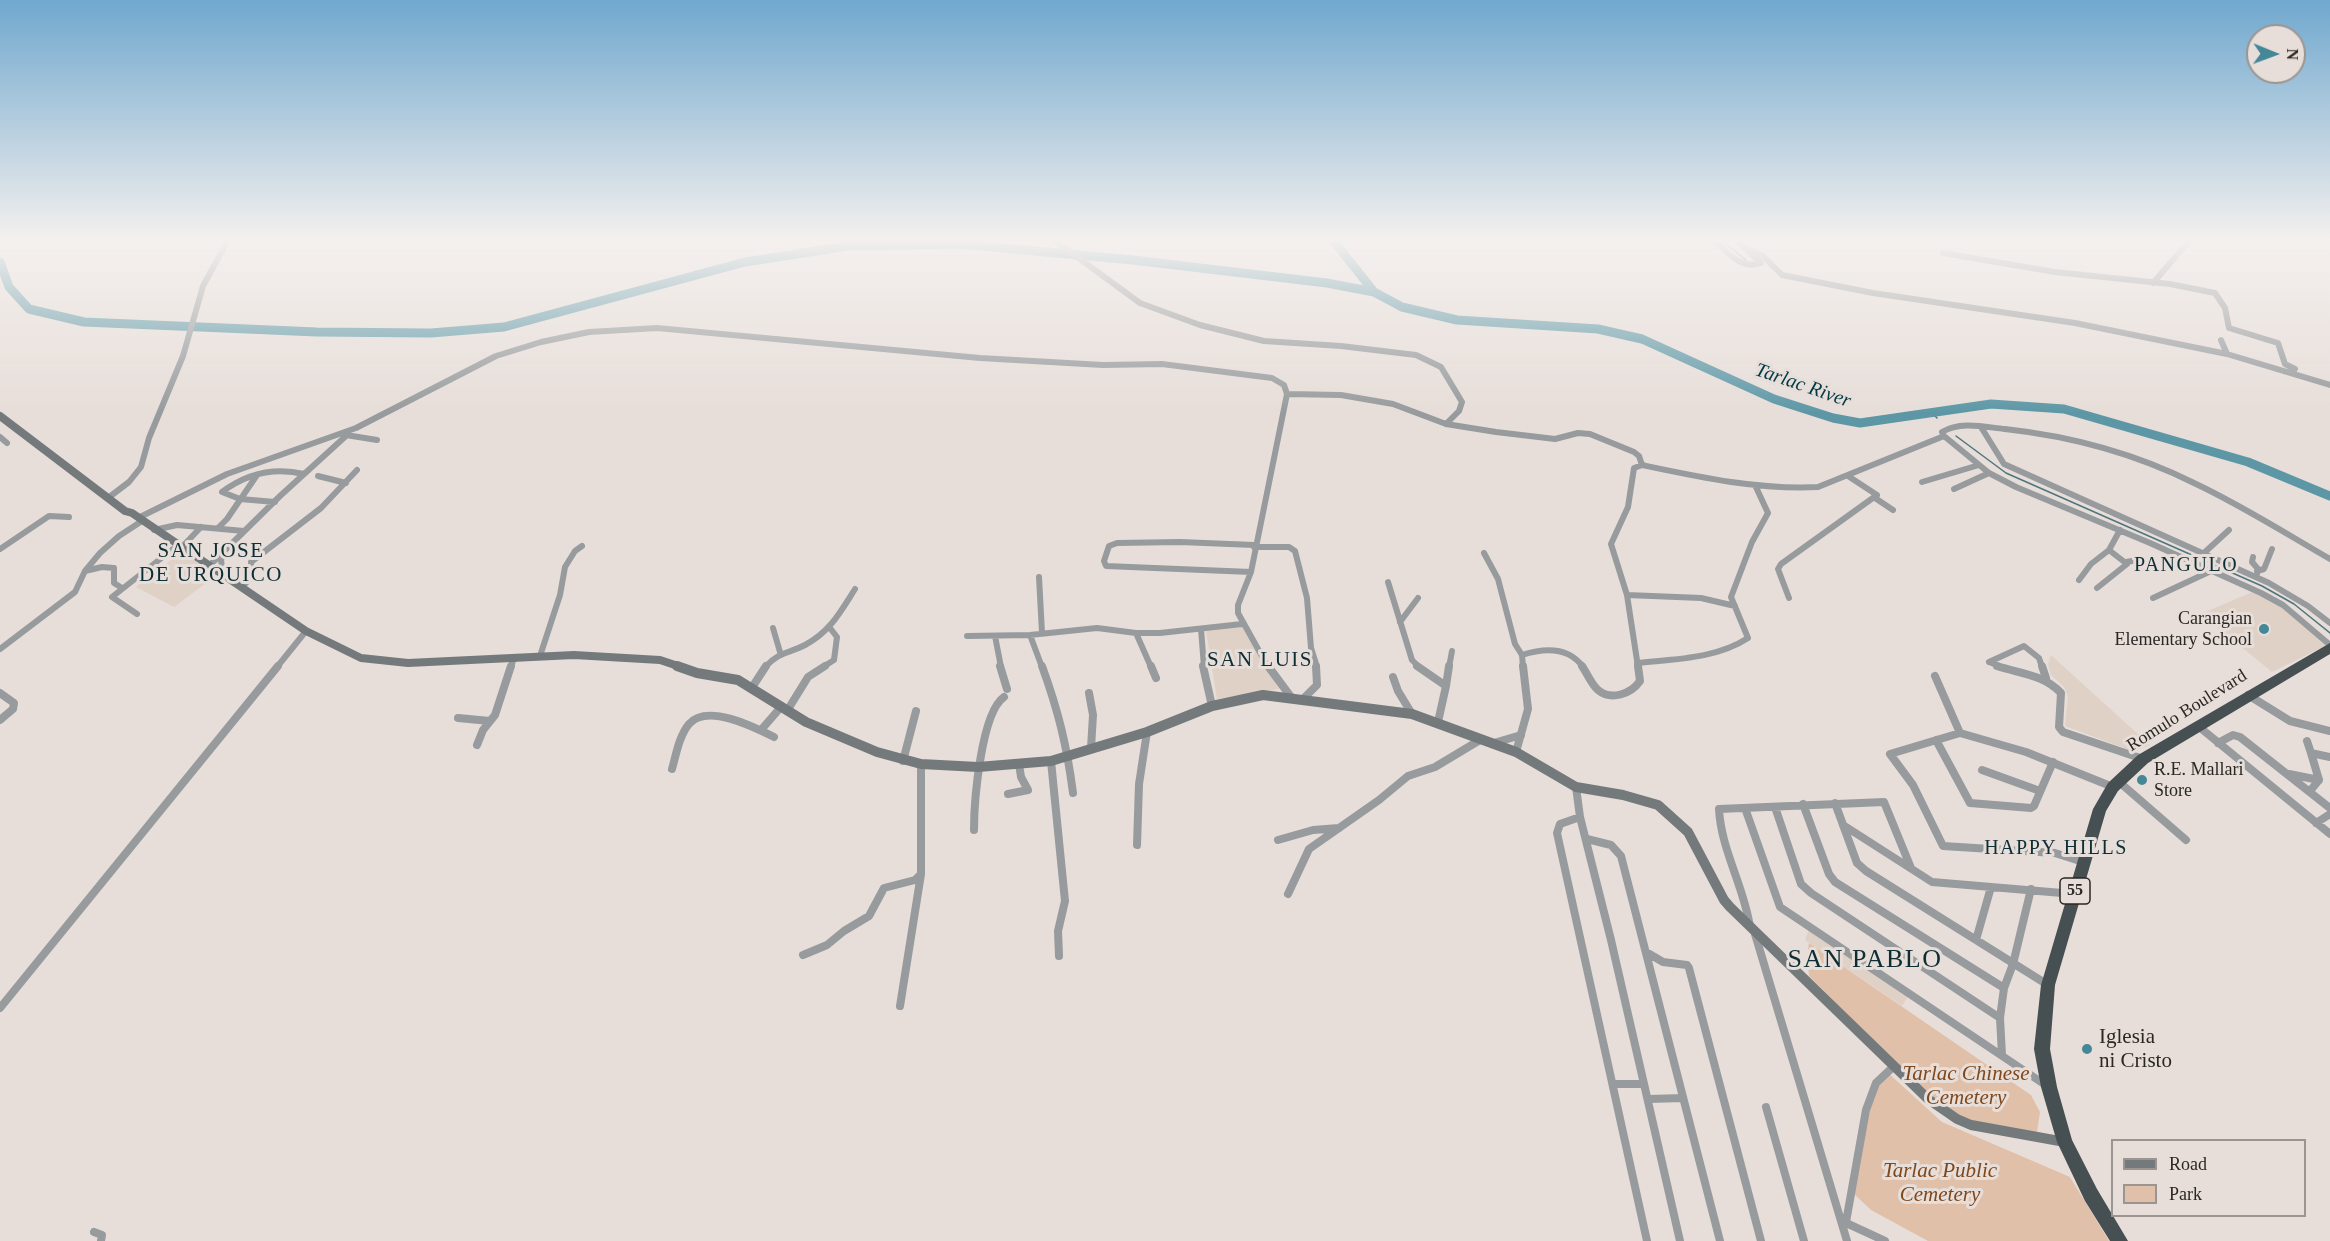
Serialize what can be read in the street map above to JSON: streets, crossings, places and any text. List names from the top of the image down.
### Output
{
  "streets": {
    "highway": ["Romulo Boulevard", "55"]
  },
  "districts": [
    "SAN JOSE DE URQUICO",
    "PANGULO",
    "SAN LUIS",
    "HAPPY HILLS",
    "SAN PABLO"
  ],
  "water": ["Tarlac River"],
  "parks": ["Tarlac Chinese Cemetery", "Tarlac Public Cemetery"],
  "places": ["Carangian Elementary School", "R.E. Mallari Store", "Iglesia ni Cristo"],
  "legend": ["Road", "Park"],
  "north": "right"
}
